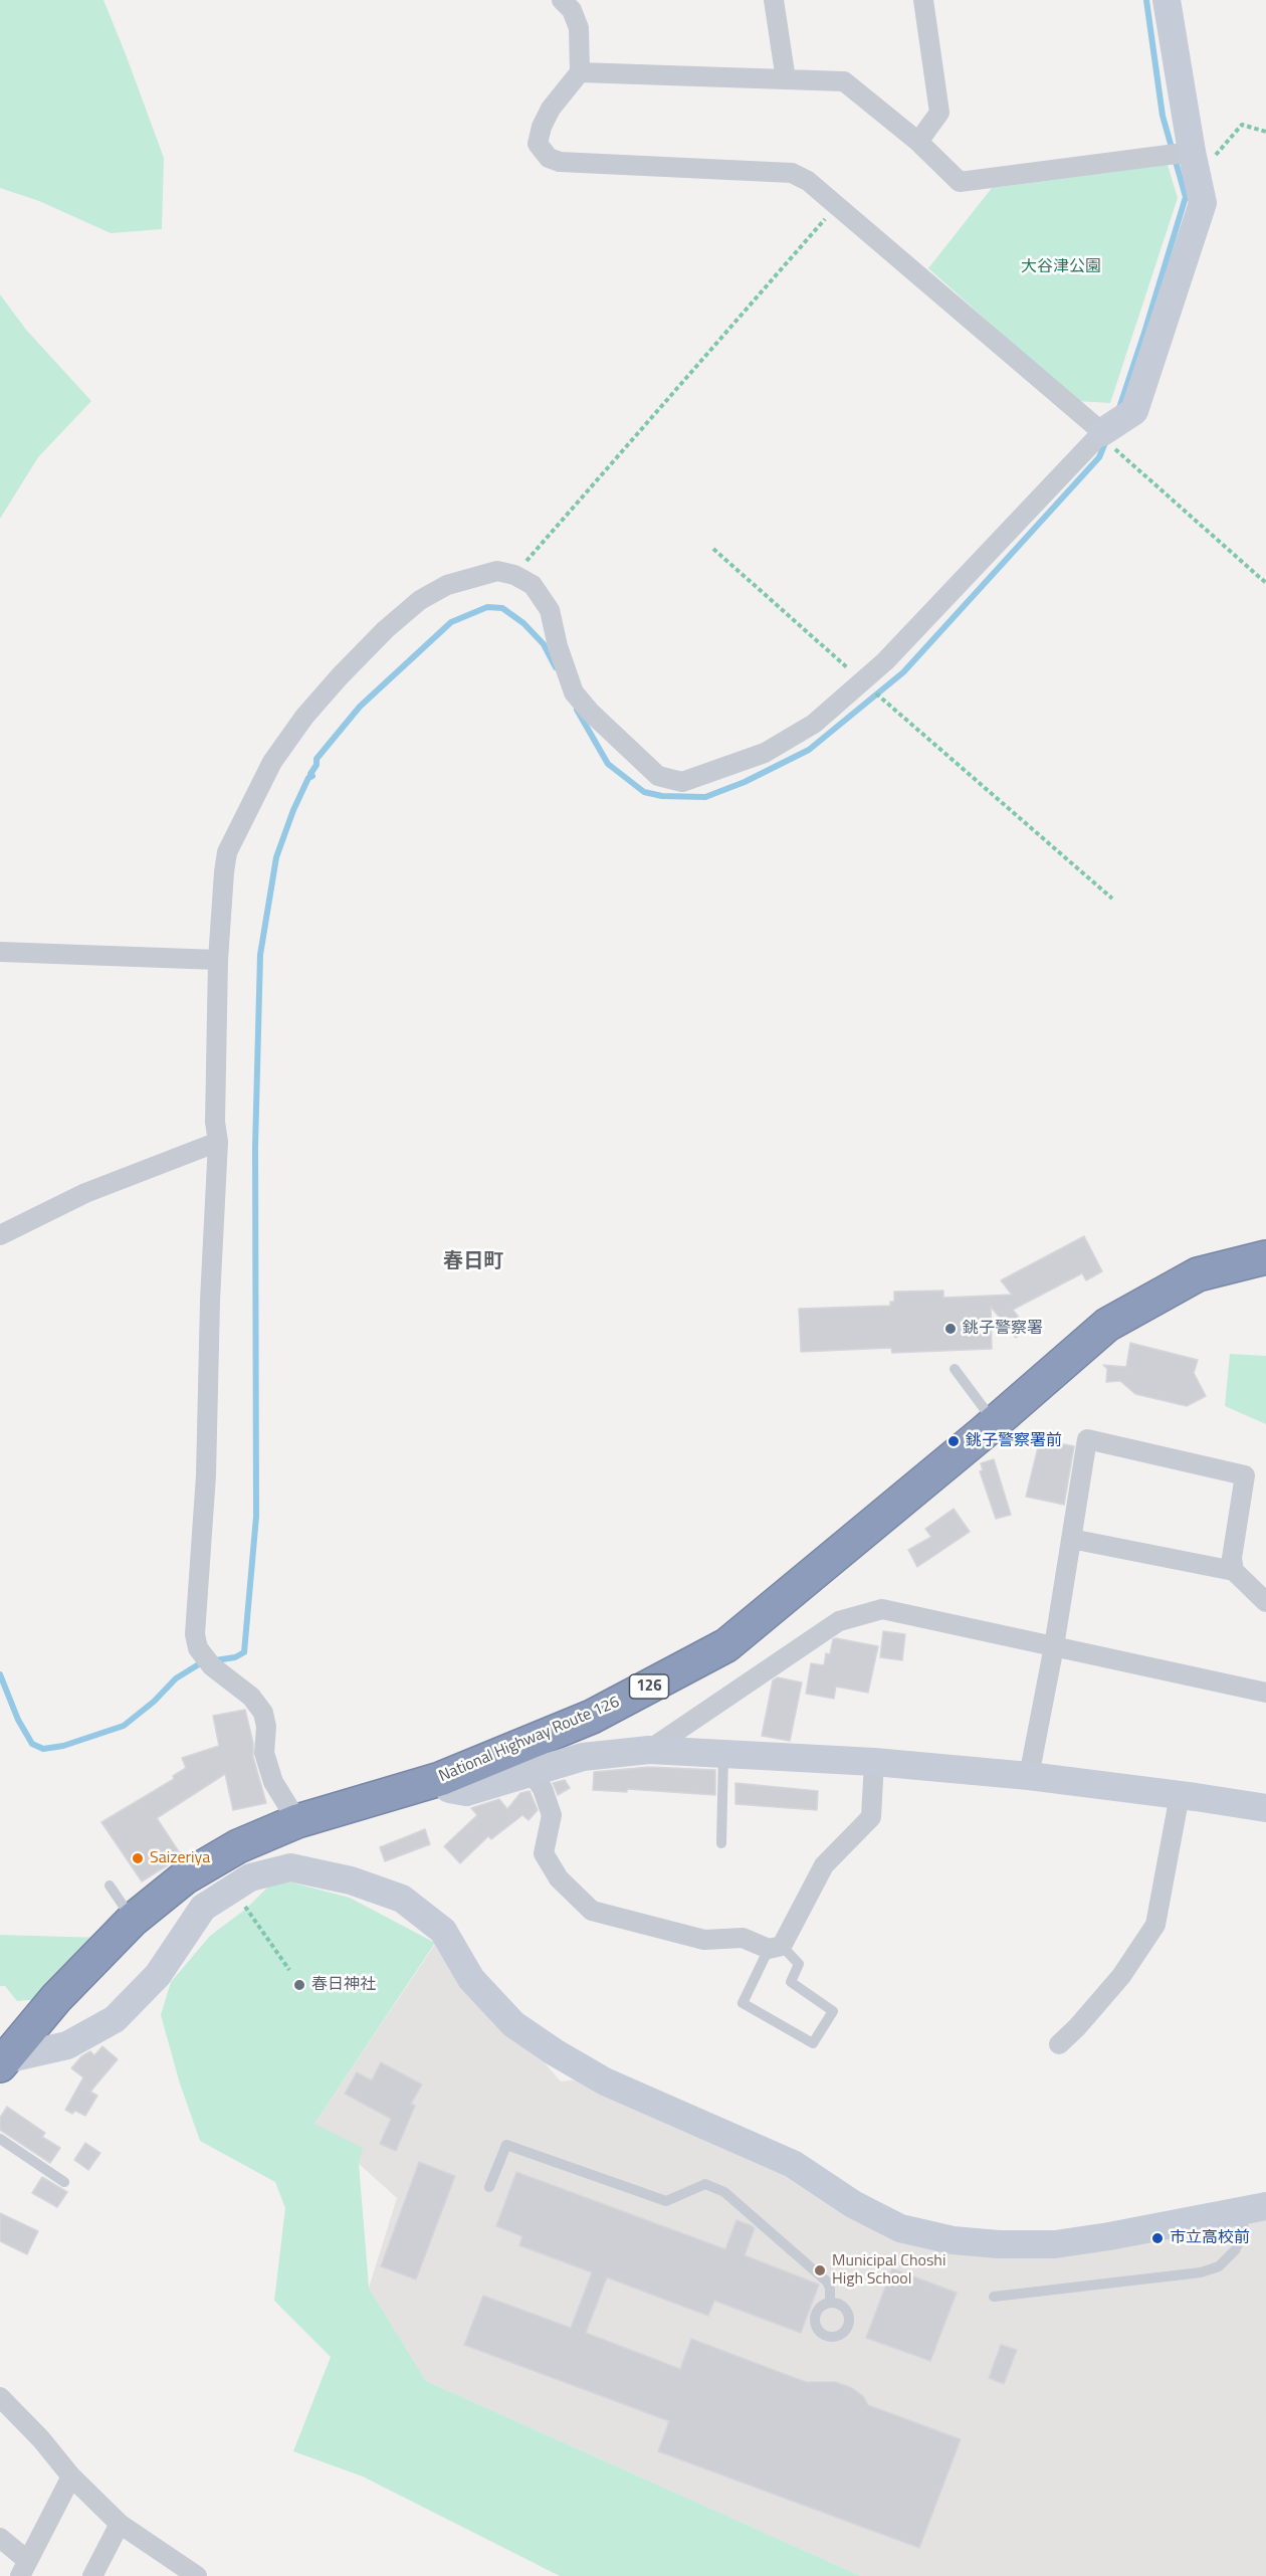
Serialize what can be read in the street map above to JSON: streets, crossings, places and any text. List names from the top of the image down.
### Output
{
  "streets": {
    "highway": ["126", "National Highway Route 126"]
  },
  "districts": ["春日町"],
  "parks": ["大谷津公園"],
  "places": [
    "銚子警察署",
    "銚子警察署前",
    "Saizeriya",
    "春日神社",
    "市立高校前",
    "Municipal Choshi High School"
  ]
}
